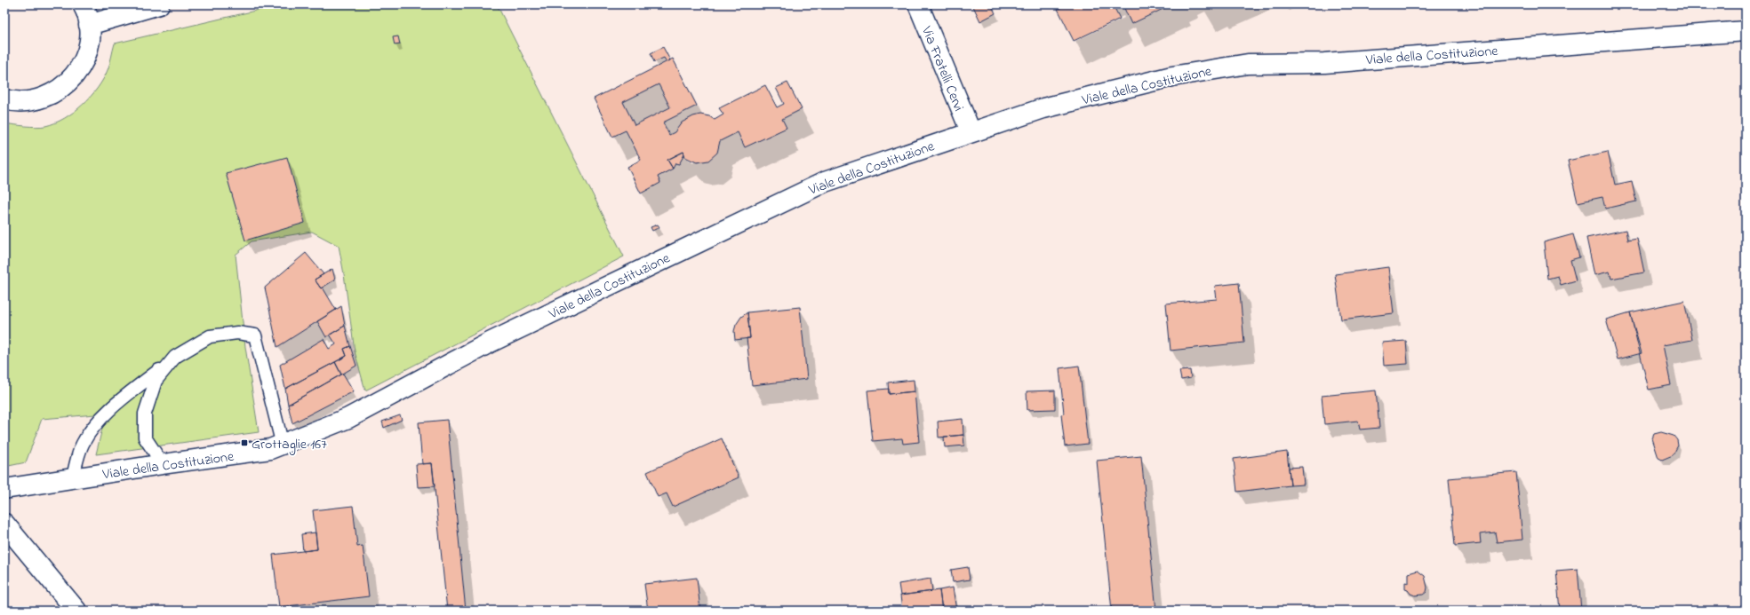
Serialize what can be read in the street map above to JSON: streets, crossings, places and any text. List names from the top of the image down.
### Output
{
  "streets": {
    "street": ["Viale della Costituzione", "Via Fratelli Cervi"]
  },
  "crossings": [
    ["Viale della Costituzione", "Via Fratelli Cervi"]
  ],
  "places": {
    "transit": ["Grottaglie 167"]
  }
}
